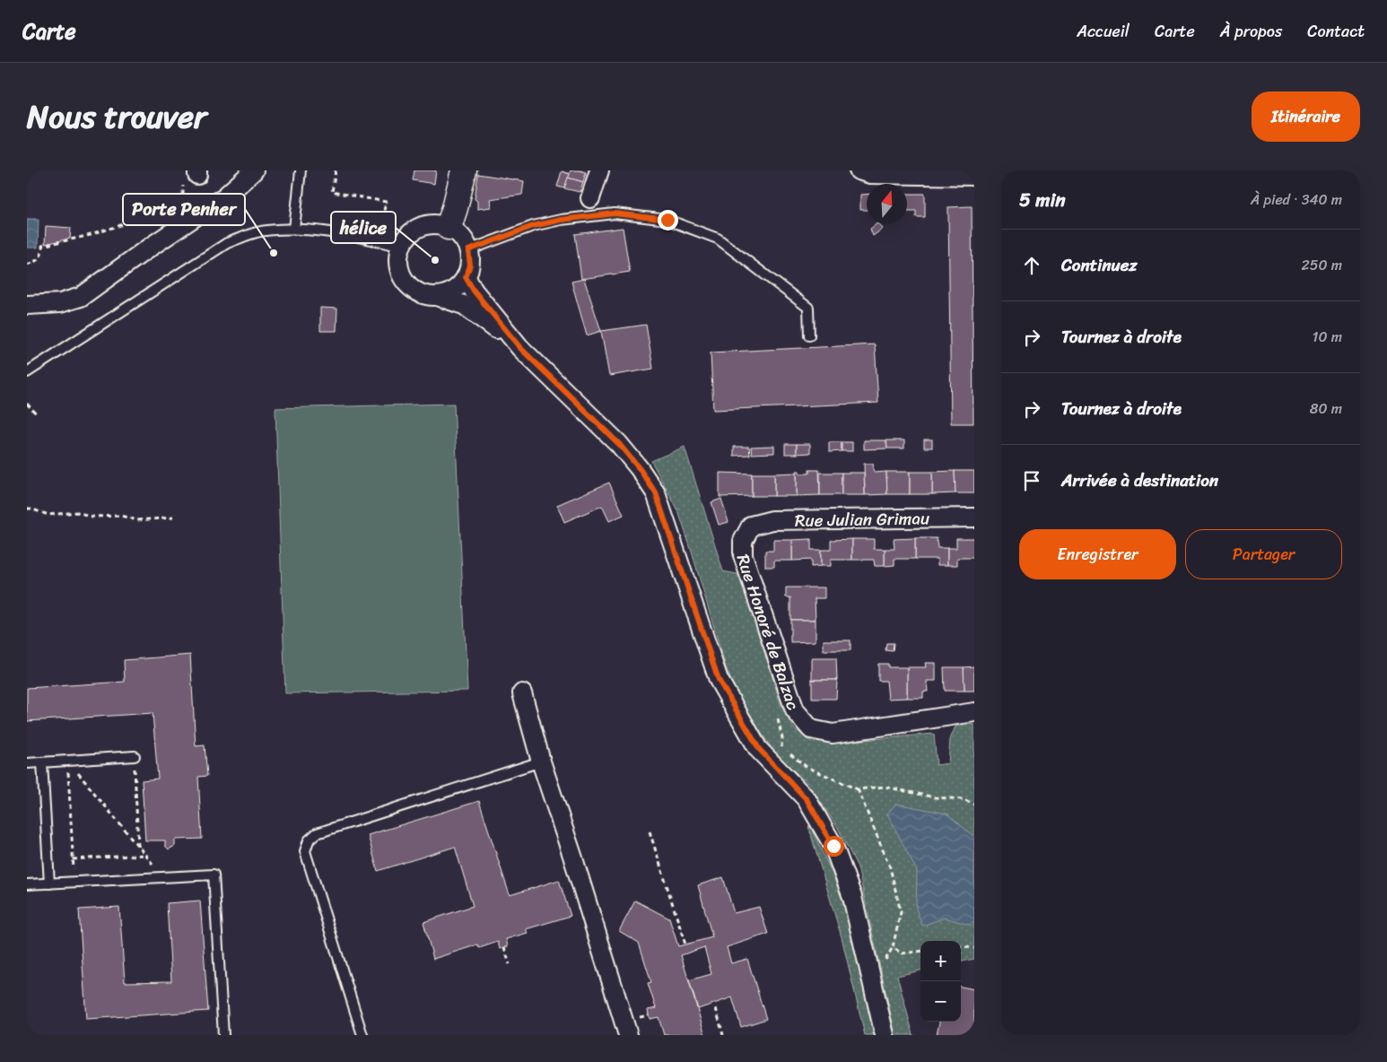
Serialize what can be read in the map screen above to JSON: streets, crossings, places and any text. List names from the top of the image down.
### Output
{
  "streets": {
    "street": ["Rue Julian Grimau", "Rue Honoré de Balzac"]
  },
  "crossings": [
    ["Rue Julian Grimau", "Rue Honoré de Balzac"]
  ],
  "places": ["Porte Penher", "hélice"],
  "north": "top",
  "page": {
    "header": "Carte",
    "nav": [
      "Accueil",
      "Carte",
      "À propos",
      "Contact"
    ],
    "title": "Nous trouver",
    "buttons": [
      "Itinéraire",
      ["Enregistrer", "Partager"]
    ],
    "heading": ["5 min", "À pied · 340 m"],
    "list": [
      ["Continuez", "250 m"],
      ["Tournez à droite", "10 m"],
      ["Tournez à droite", "80 m"],
      "Arrivée à destination"
    ],
    "map_buttons": ["+", "−"]
  }
}
